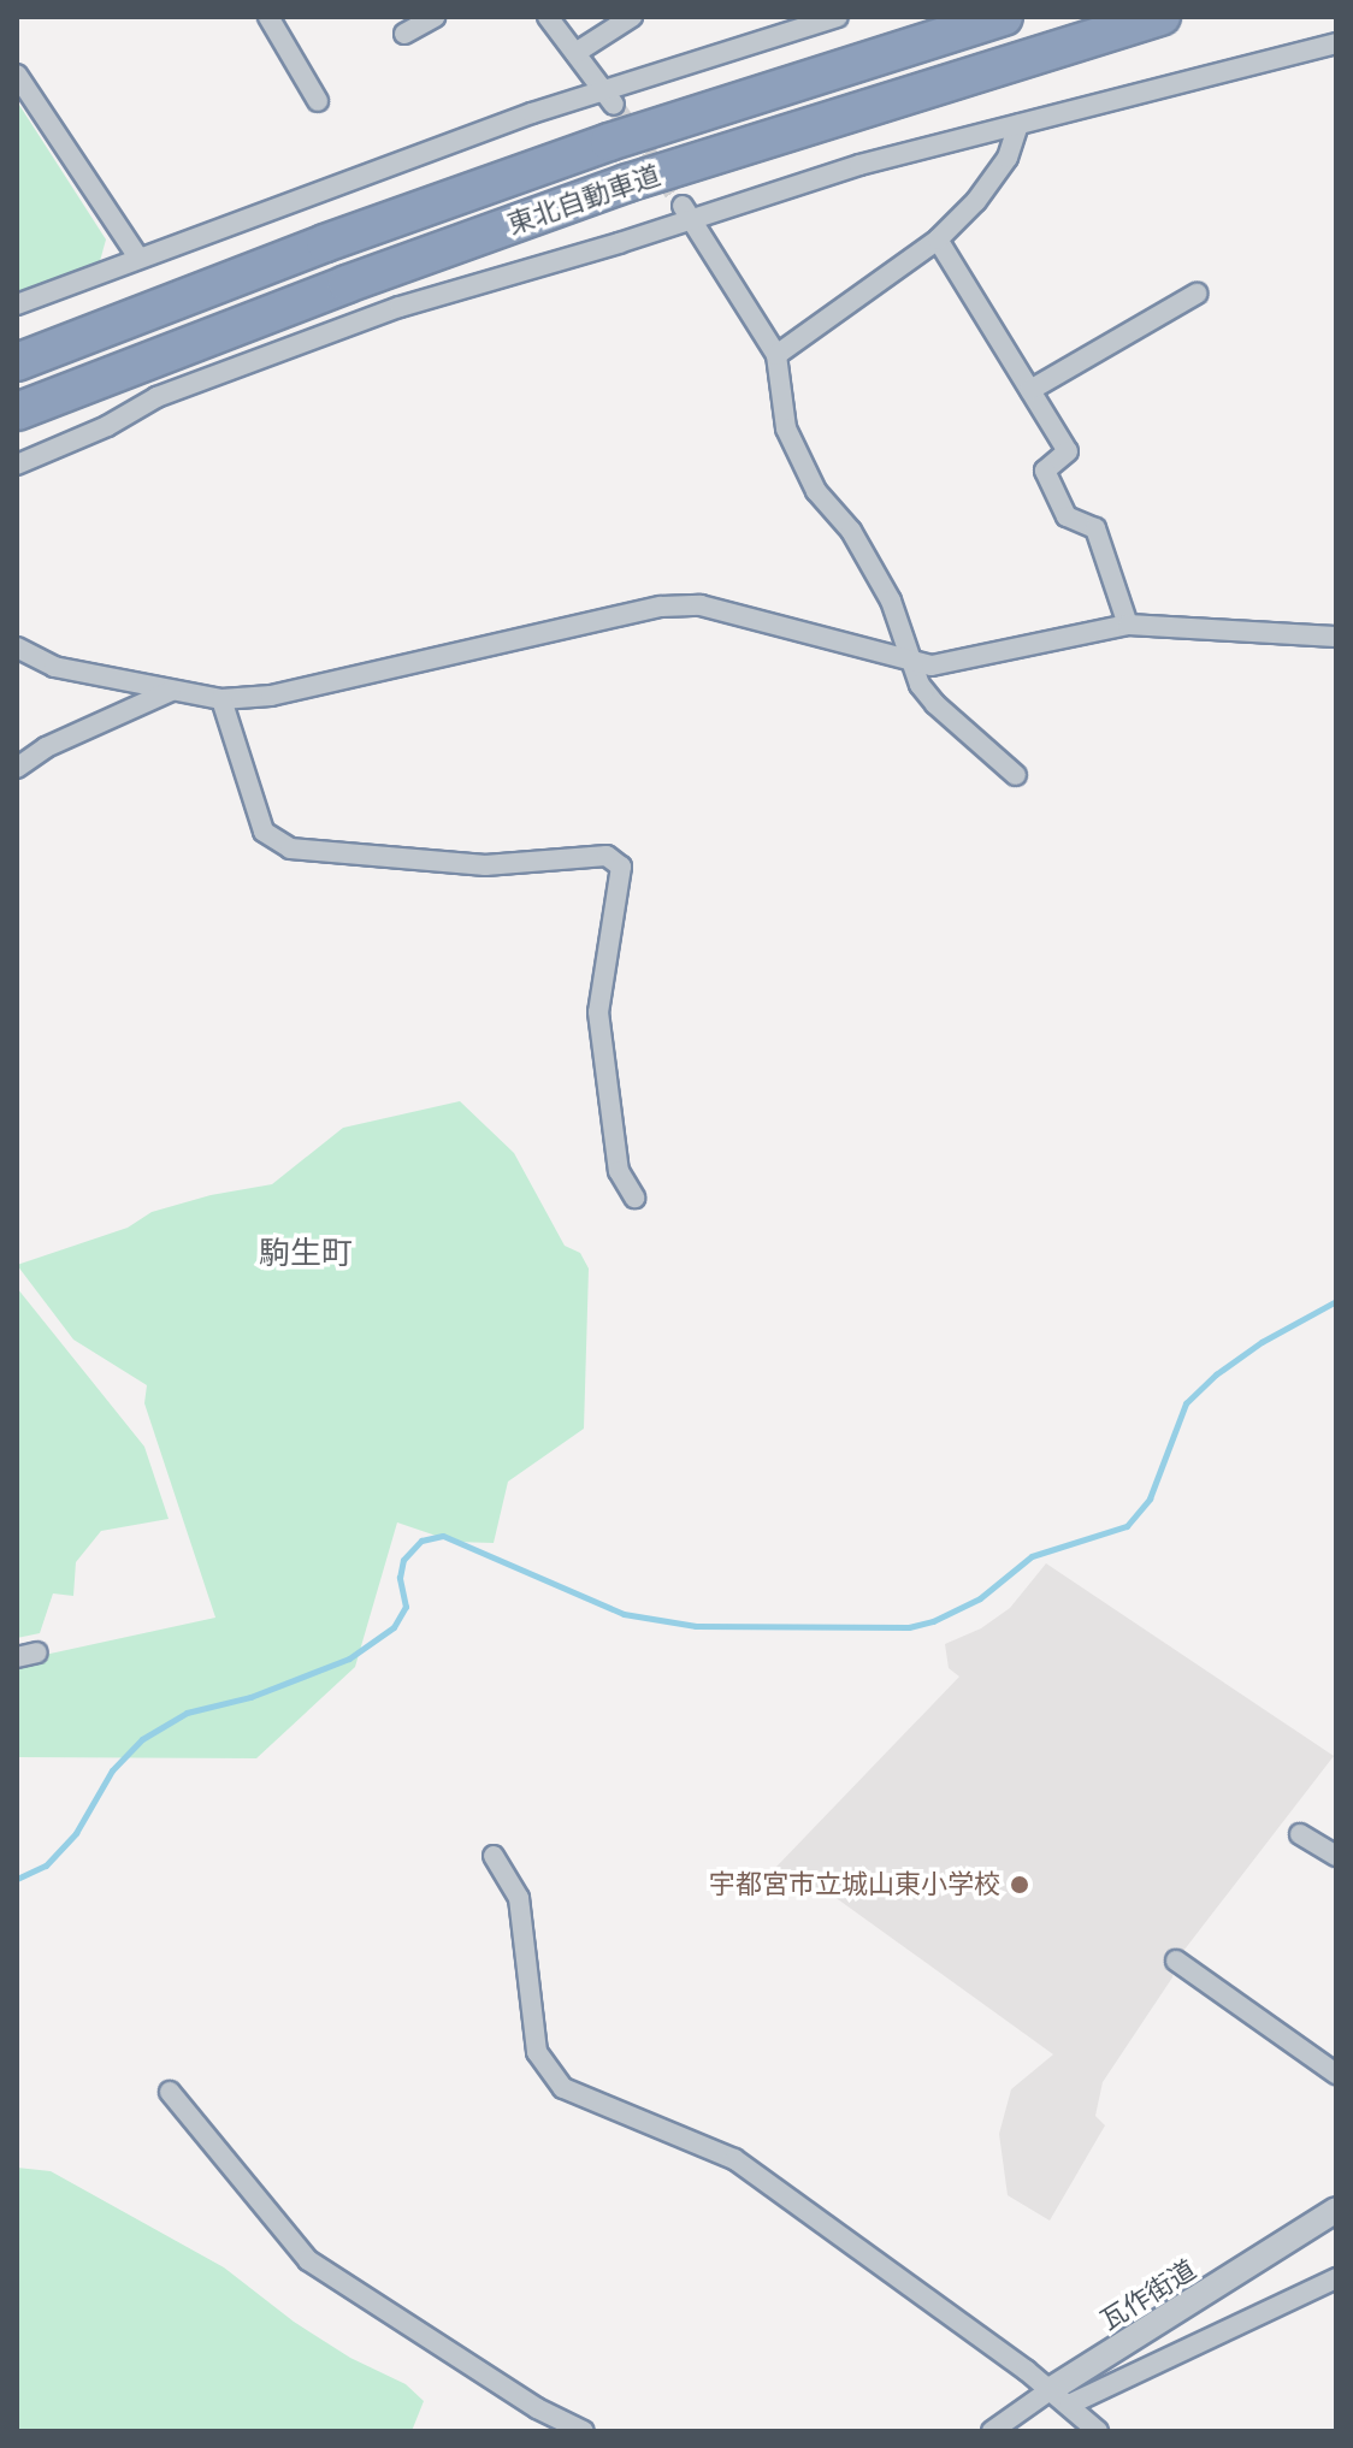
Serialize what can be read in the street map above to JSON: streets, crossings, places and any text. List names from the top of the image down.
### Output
{
  "streets": {
    "highway": ["東北自動車道"],
    "street": ["瓦作街道"]
  },
  "districts": ["駒生町"],
  "places": ["宇都宮市立城山東小学校"]
}
